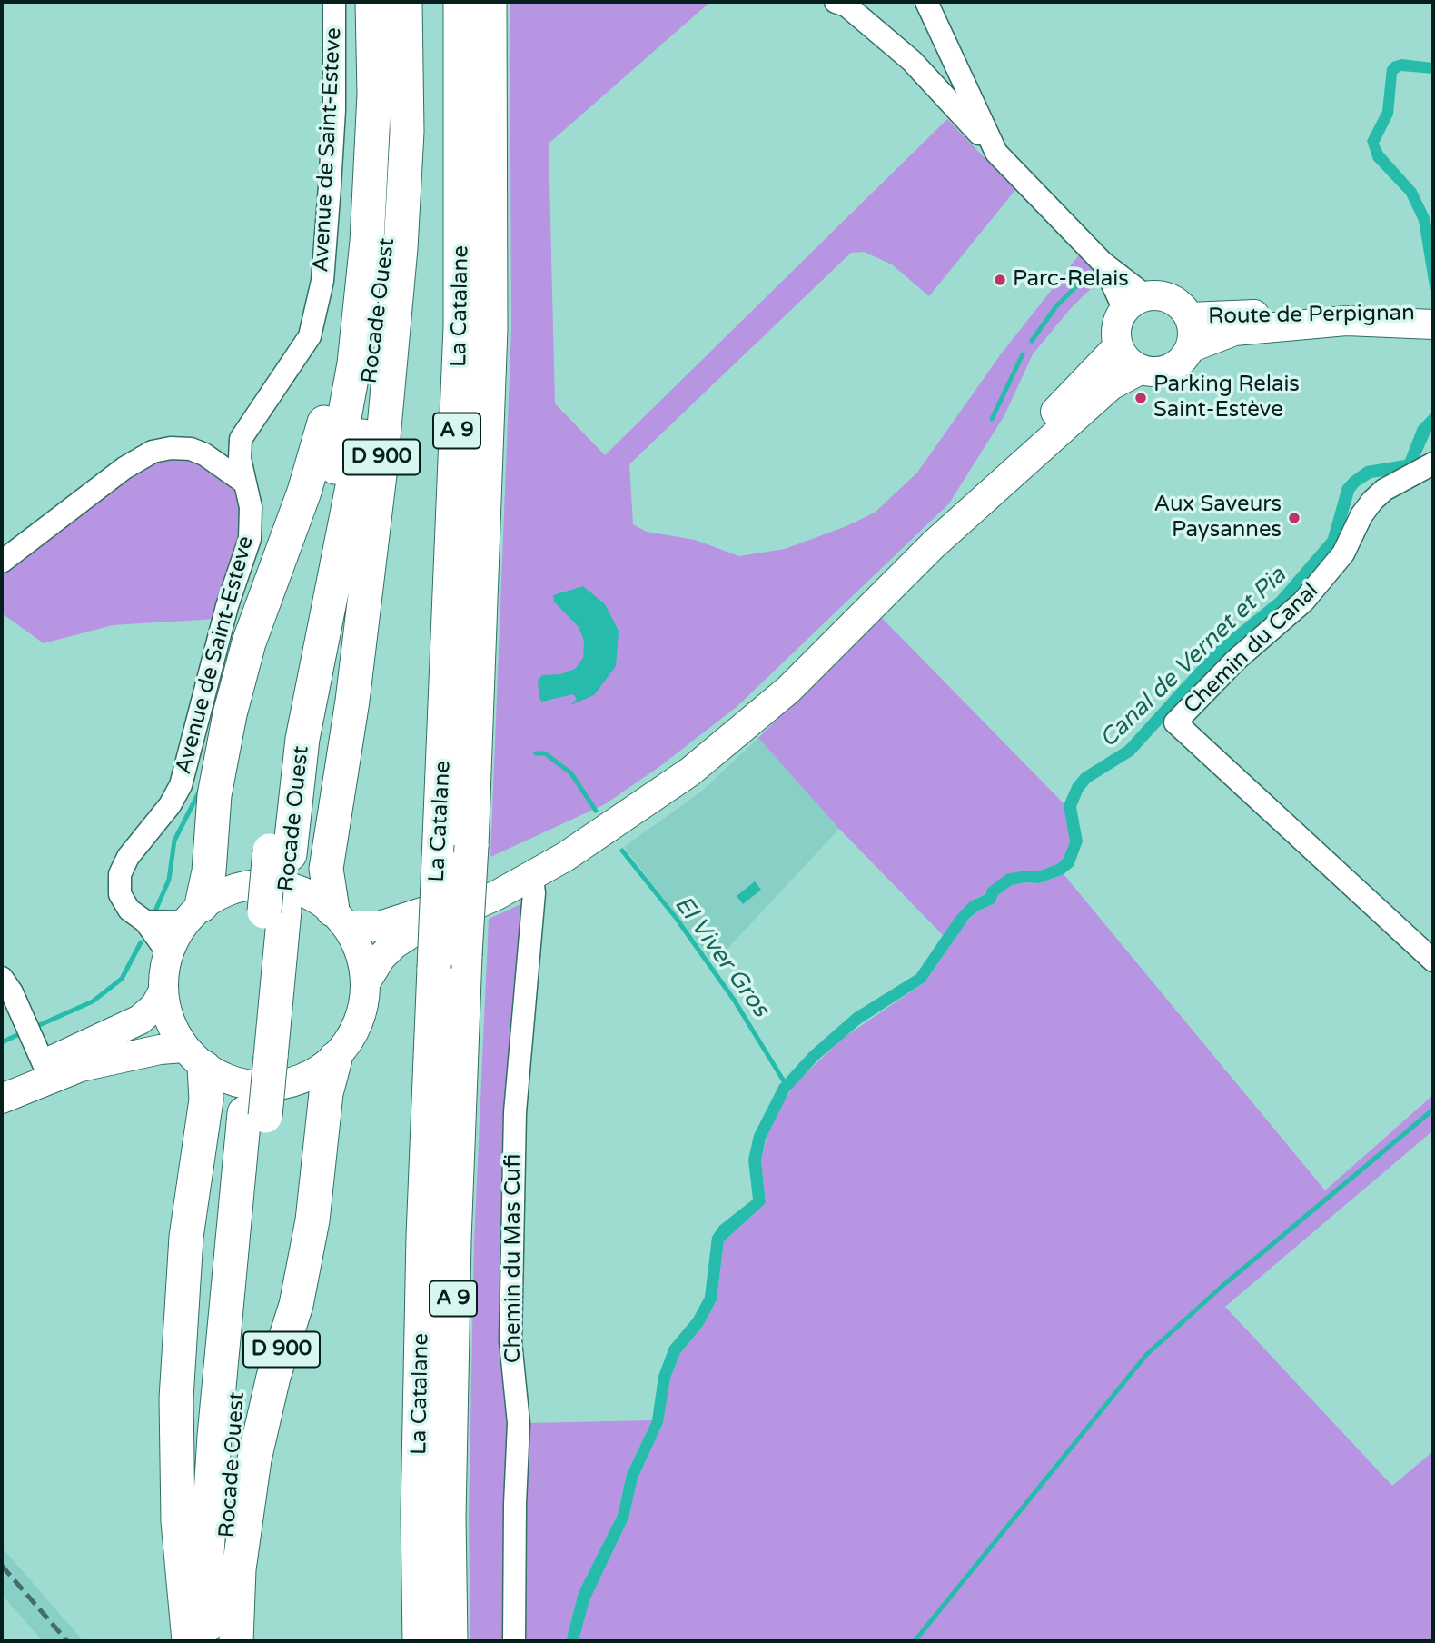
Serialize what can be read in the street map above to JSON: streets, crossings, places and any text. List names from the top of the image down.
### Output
{
  "streets": {
    "highway": [
      "La Catalane",
      "Rocade Ouest",
      "A 9",
      "D 900"
    ],
    "main road": ["Route de Perpignan"],
    "street": ["Avenue de Saint-Esteve", "Chemin du Canal", "Chemin du Mas Cufi"]
  },
  "crossings": [
    ["Avenue de Saint-Esteve", "D 900"],
    ["Rocade Ouest", "D 900"]
  ],
  "water": ["Canal de Vernet et Pia", "El Viver Gros"],
  "places": ["Parc-Relais", "Parking Relais Saint-Estève", "Aux Saveurs Paysannes"]
}
